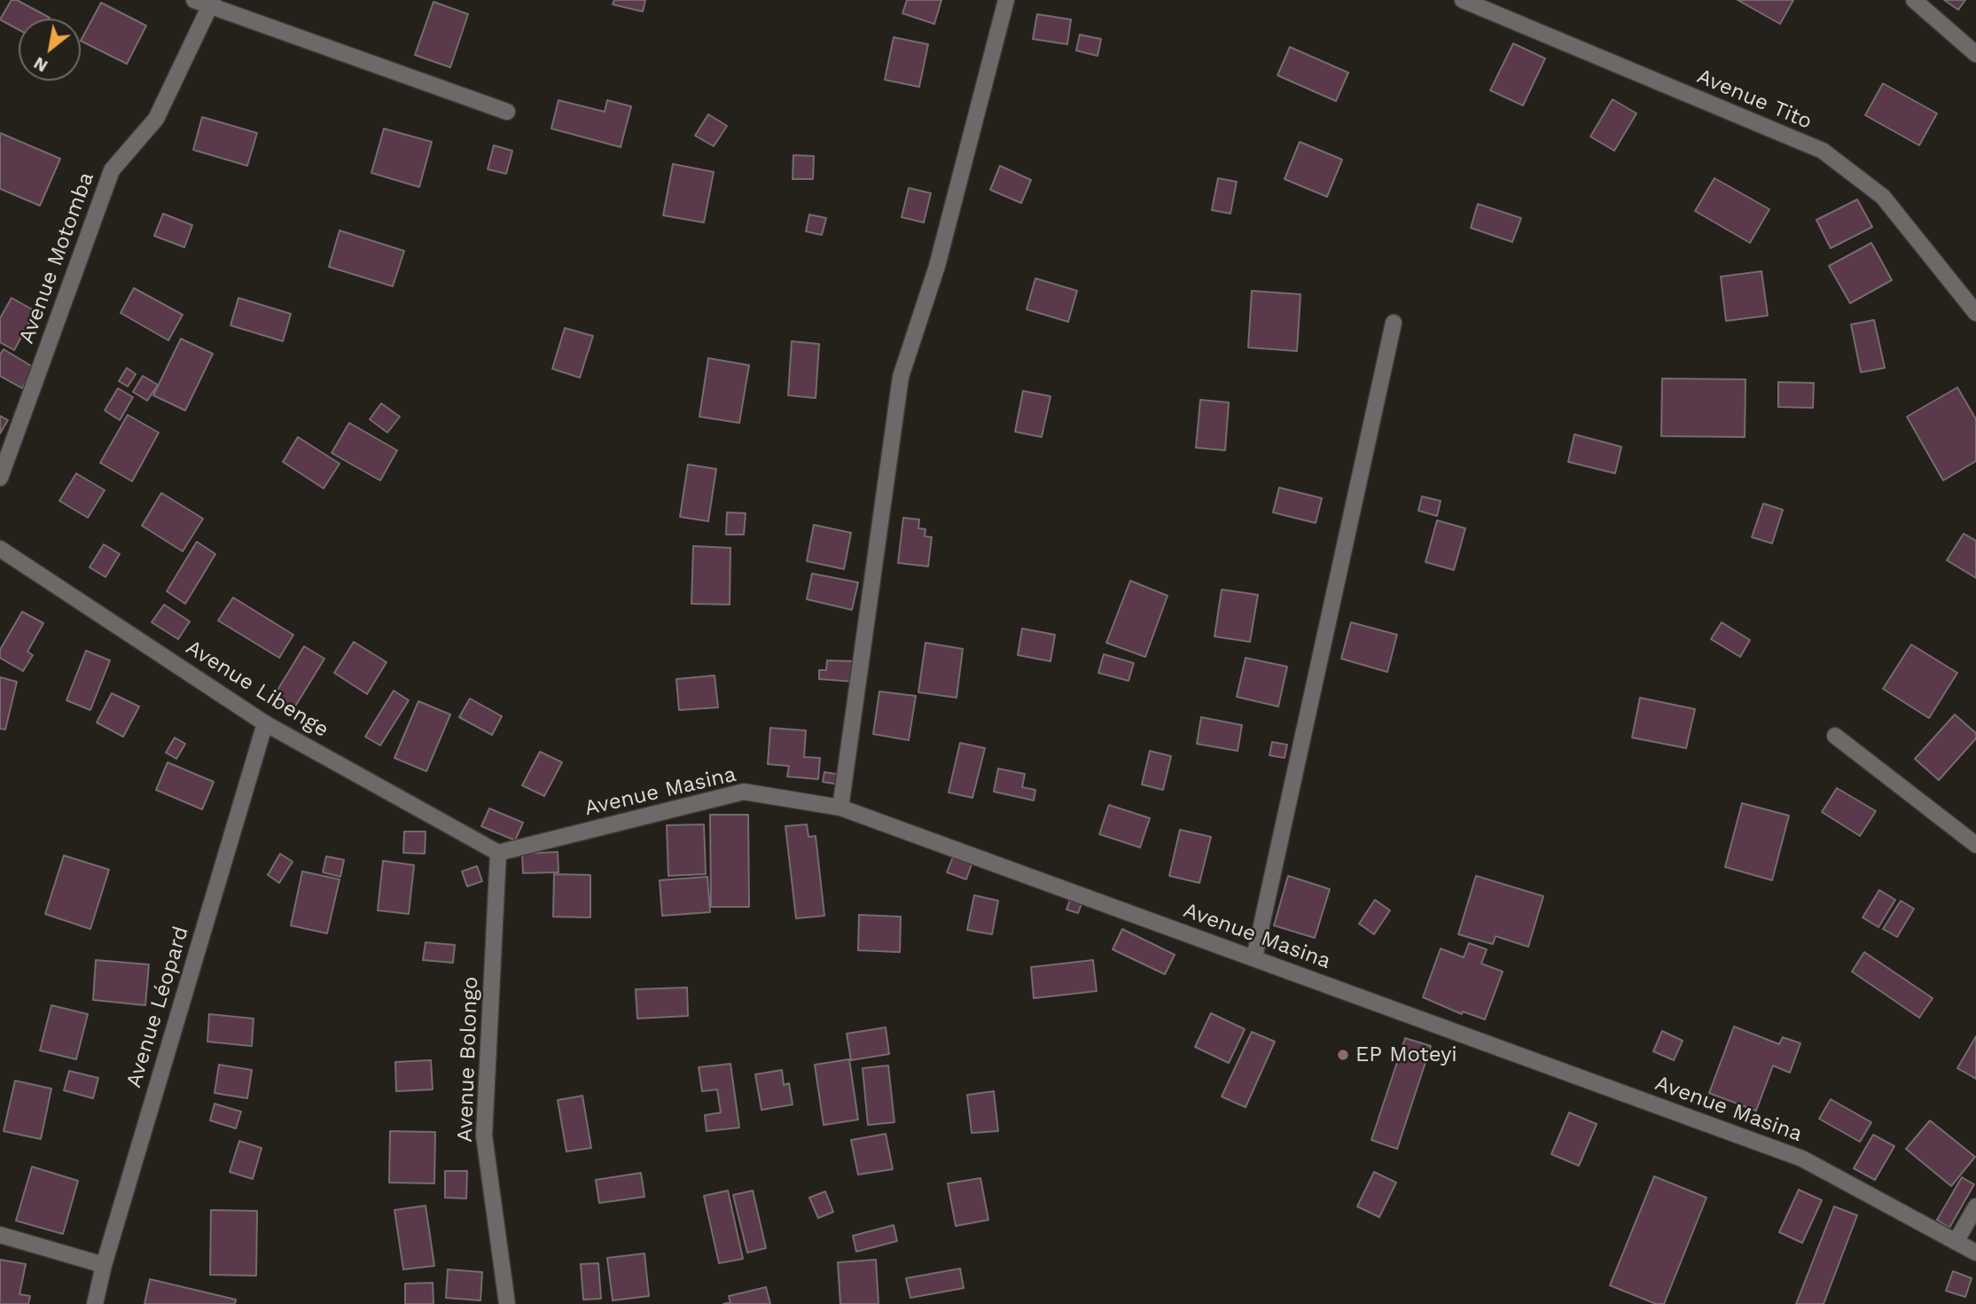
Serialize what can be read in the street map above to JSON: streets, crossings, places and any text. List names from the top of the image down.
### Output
{
  "streets": {
    "street": [
      "Avenue Tito",
      "Avenue Motomba",
      "Avenue Libenge",
      "Avenue Masina",
      "Avenue Léopard",
      "Avenue Bolongo"
    ]
  },
  "crossings": [
    ["Avenue Libenge", "Avenue Masina"],
    ["Avenue Libenge", "Avenue Léopard"],
    ["Avenue Libenge", "Avenue Bolongo"],
    ["Avenue Masina", "Avenue Bolongo"]
  ],
  "places": ["EP Moteyi"],
  "north": "bottom left"
}
